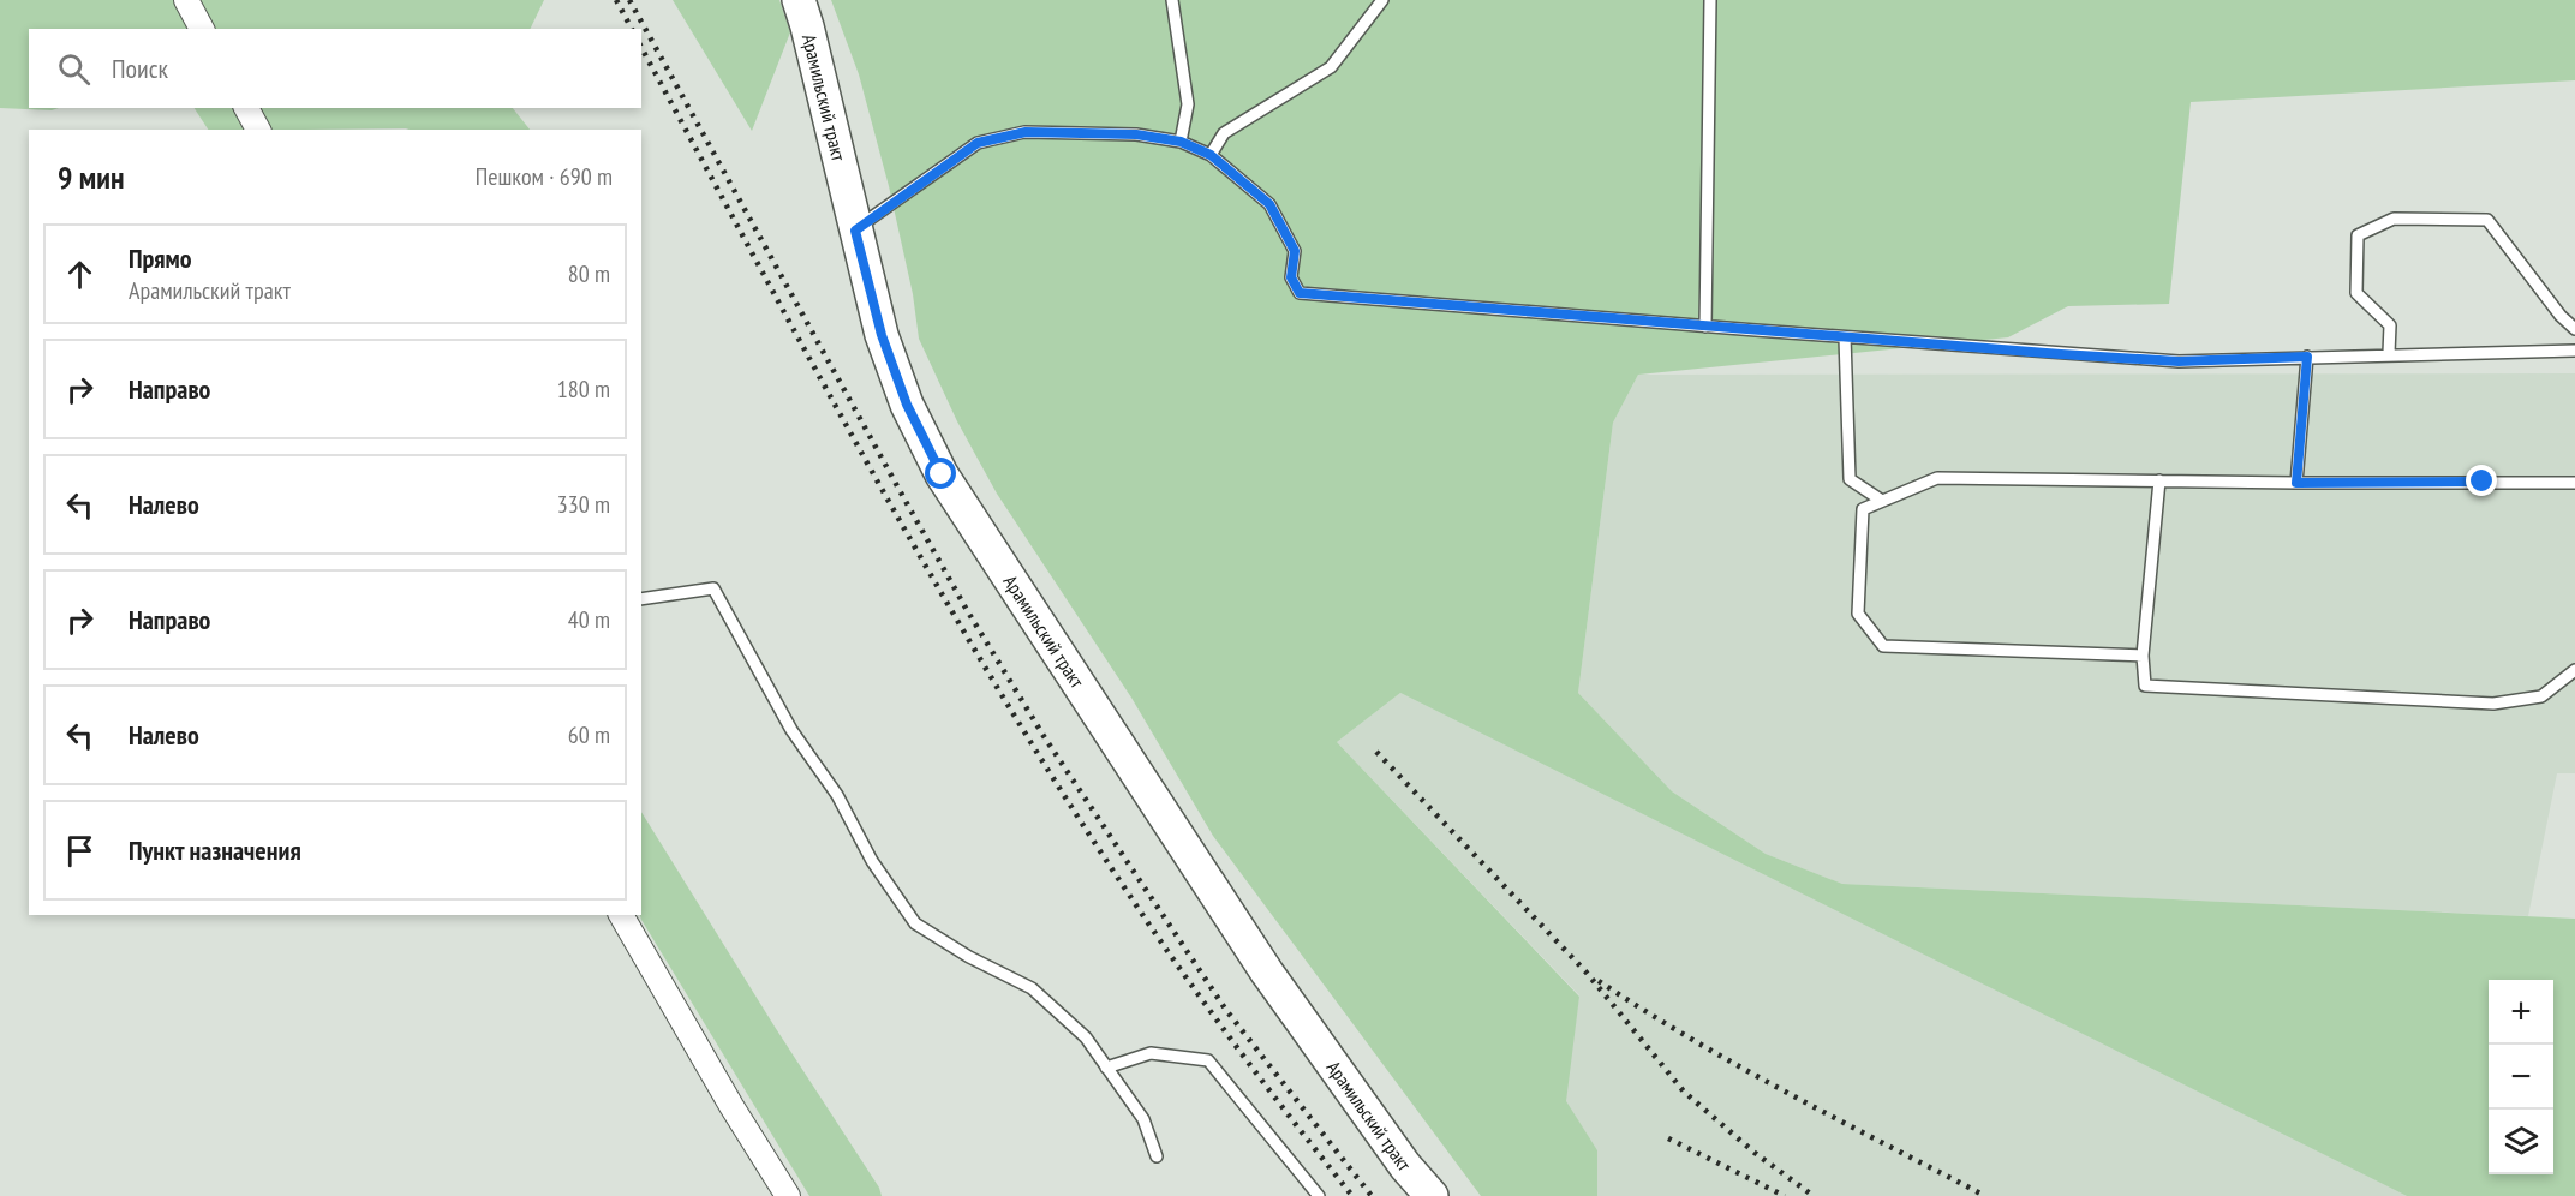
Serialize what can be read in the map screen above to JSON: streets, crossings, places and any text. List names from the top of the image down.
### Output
{
  "streets": {
    "main road": ["Арамильский тракт"]
  },
  "page": {
    "search": "Поиск",
    "heading": ["9 мин", "Пешком · 690 m"],
    "list": [
      ["Прямо", "Арамильский тракт", "80 m"],
      ["Направо", "180 m"],
      ["Налево", "330 m"],
      ["Направо", "40 m"],
      ["Налево", "60 m"],
      "Пункт назначения"
    ],
    "map_buttons": ["+", "−"]
  }
}
